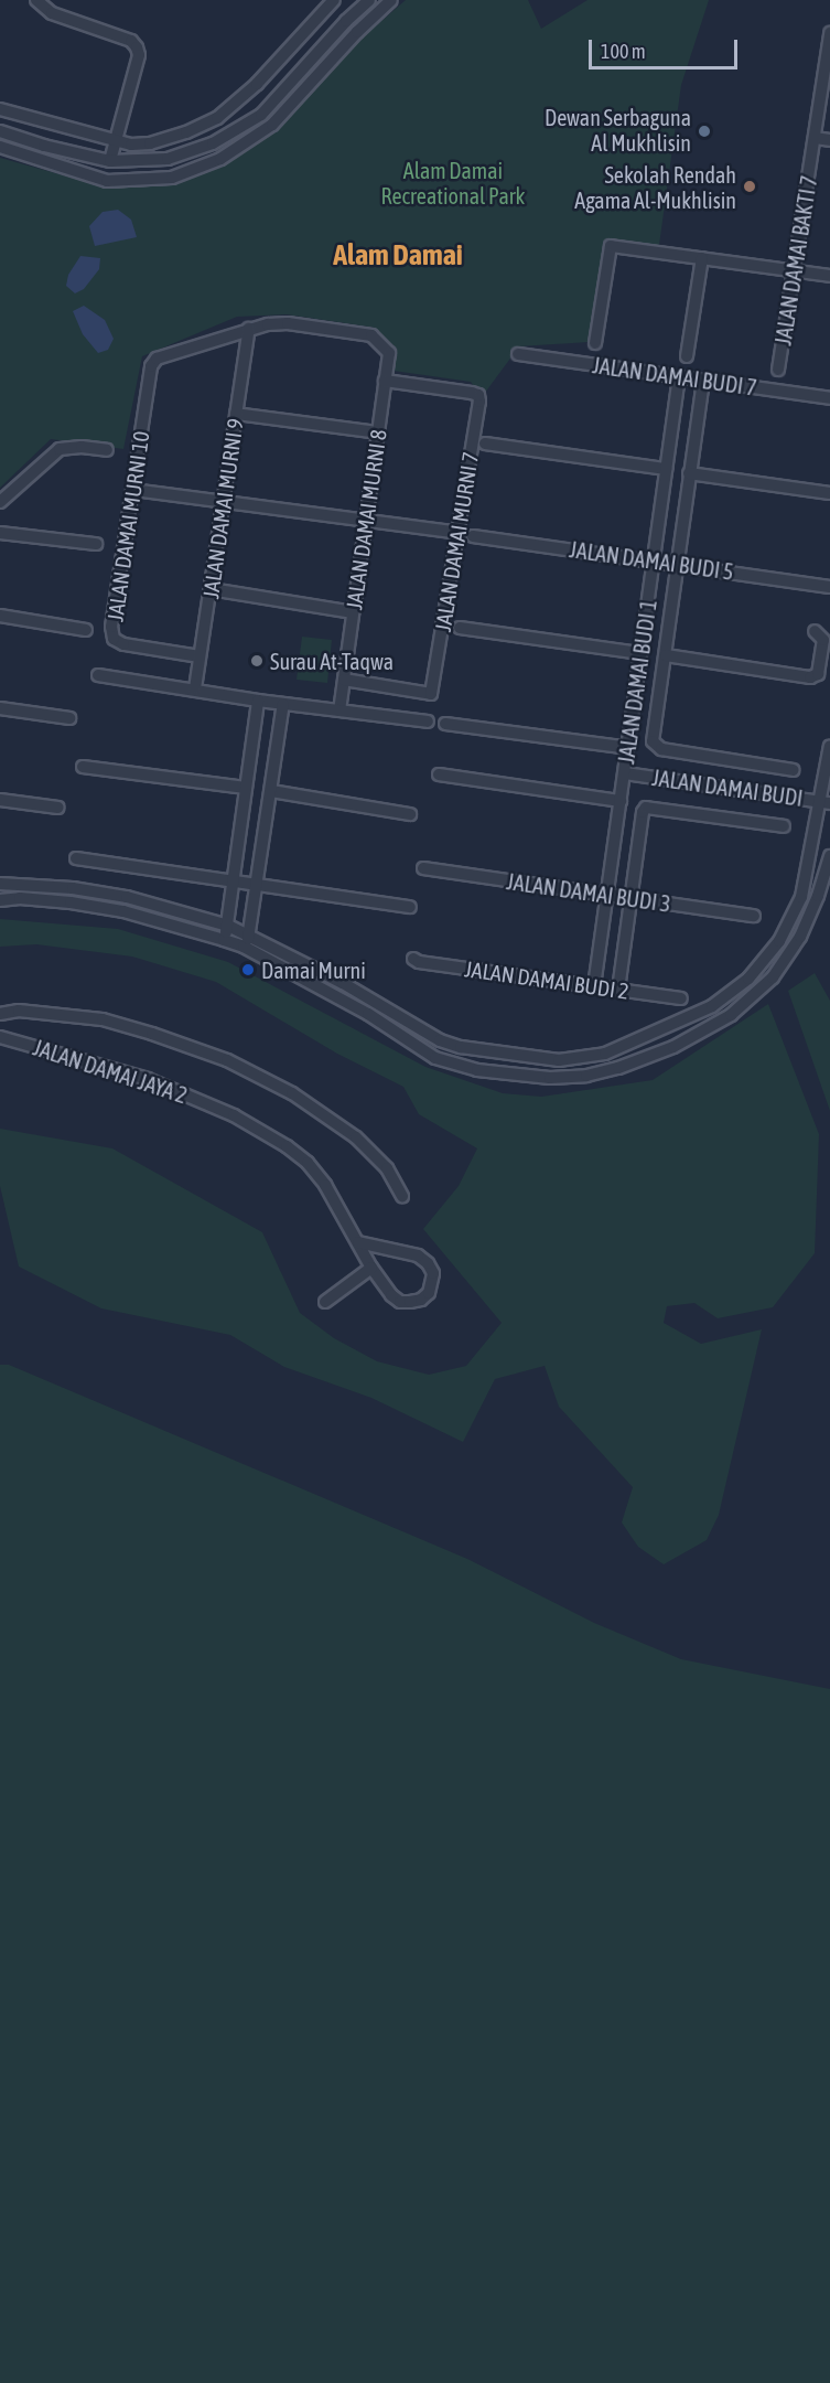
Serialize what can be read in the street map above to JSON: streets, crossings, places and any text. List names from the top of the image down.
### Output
{
  "streets": {
    "street": [
      "JALAN DAMAI BAKTI 7",
      "JALAN DAMAI BUDI 7",
      "JALAN DAMAI MURNI 9",
      "JALAN DAMAI MURNI 8",
      "JALAN DAMAI MURNI 10",
      "JALAN DAMAI MURNI 7",
      "JALAN DAMAI BUDI 5",
      "JALAN DAMAI BUDI 1",
      "JALAN DAMAI BUDI",
      "JALAN DAMAI BUDI 3",
      "JALAN DAMAI BUDI 2",
      "JALAN DAMAI JAYA 2"
    ]
  },
  "crossings": [
    ["JALAN DAMAI BUDI 7", "JALAN DAMAI BUDI 1"],
    ["JALAN DAMAI MURNI 9", "JALAN DAMAI MURNI 8"],
    ["JALAN DAMAI MURNI 9", "JALAN DAMAI MURNI 10"],
    ["JALAN DAMAI MURNI 8", "JALAN DAMAI MURNI 10"],
    ["JALAN DAMAI MURNI 8", "JALAN DAMAI MURNI 7"],
    ["JALAN DAMAI BUDI 5", "JALAN DAMAI BUDI 1"],
    ["JALAN DAMAI BUDI 1", "JALAN DAMAI BUDI"],
    ["JALAN DAMAI BUDI 1", "JALAN DAMAI BUDI 3"],
    ["JALAN DAMAI BUDI 1", "JALAN DAMAI BUDI 2"],
    ["JALAN DAMAI BUDI", "JALAN DAMAI BUDI 3"],
    ["JALAN DAMAI BUDI", "JALAN DAMAI BUDI 2"]
  ],
  "districts": ["Alam Damai"],
  "parks": ["Alam Damai Recreational Park"],
  "places": [
    "Dewan Serbaguna Al Mukhlisin",
    "Sekolah Rendah Agama Al-Mukhlisin",
    "Surau At-Taqwa",
    "Damai Murni"
  ],
  "scale_bar": "100 m"
}
